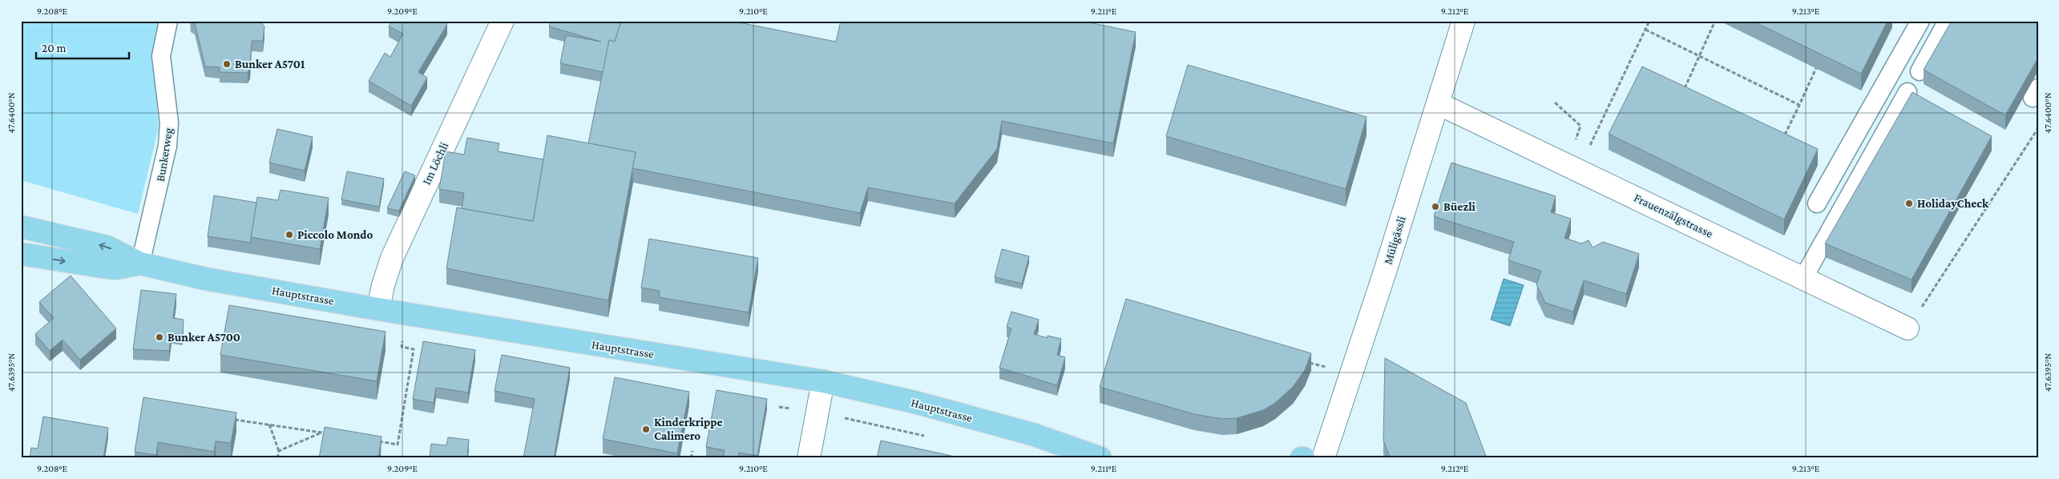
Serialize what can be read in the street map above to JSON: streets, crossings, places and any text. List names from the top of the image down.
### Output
{
  "streets": {
    "main road": ["Hauptstrasse"],
    "street": ["Im Löchli", "Frauenzälgstrasse", "Müligässli"],
    "lane": ["Bunkerweg"]
  },
  "crossings": [
    ["Bunkerweg", "Hauptstrasse"],
    ["Im Löchli", "Hauptstrasse"],
    ["Frauenzälgstrasse", "Müligässli"]
  ],
  "places": [
    "Bunker A5701",
    "HolidayCheck",
    "Büezli",
    "Piccolo Mondo",
    "Bunker A5700",
    "Kinderkrippe Calimero"
  ],
  "scale_bar": "20 m",
  "coordinates": [
    "9.208°E",
    "9.209°E",
    "9.210°E",
    "9.211°E",
    "9.212°E",
    "9.213°E",
    "47.6400°N",
    "47.6395°N"
  ]
}
